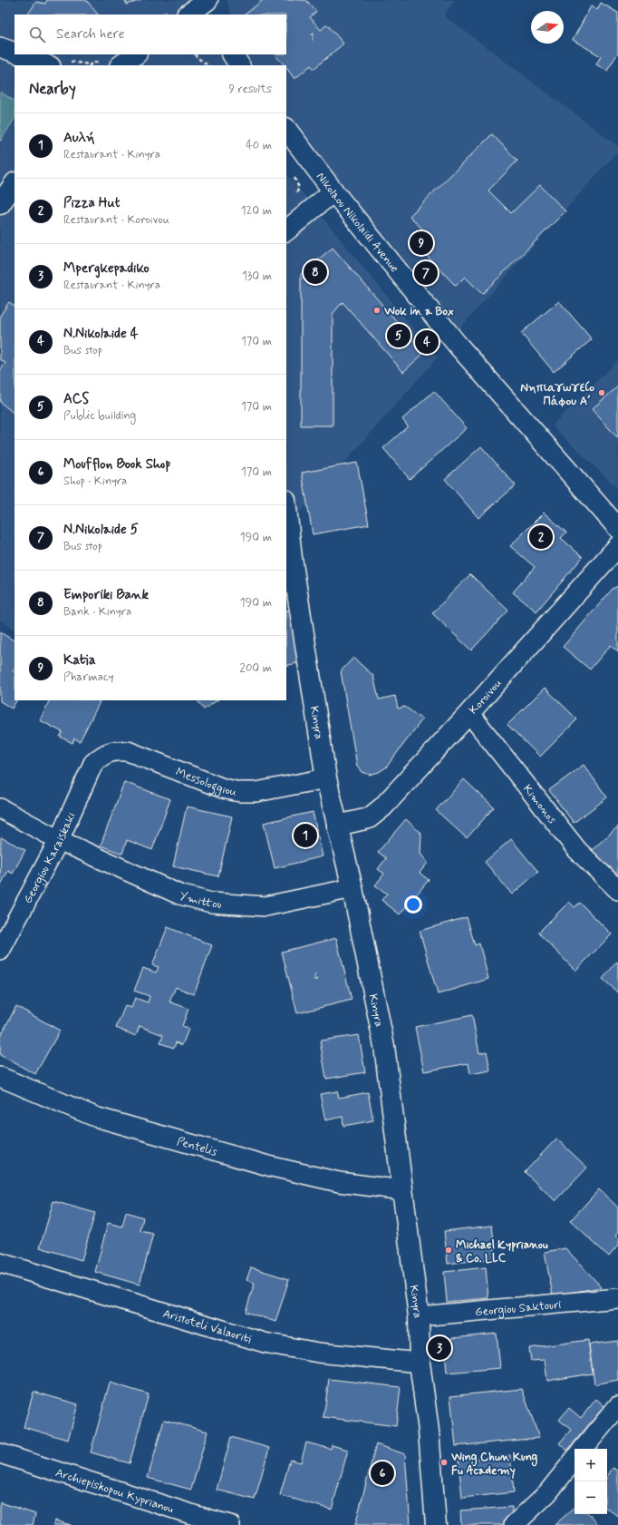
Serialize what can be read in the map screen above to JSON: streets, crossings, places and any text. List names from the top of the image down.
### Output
{
  "streets": {
    "street": [
      "Nikolaou Nikolaïdi Avenue",
      "Koroivou",
      "Kinyra",
      "Messologgiou",
      "Kimonos",
      "Georgiou Karaiskaki",
      "Ymittou",
      "Pentelis",
      "Georgiou Saktouri",
      "Aristoteli Valaoriti",
      "Archiepiskopou Kyprianou"
    ]
  },
  "crossings": [
    ["Koroivou", "Kinyra"],
    ["Koroivou", "Kimonos"],
    ["Kinyra", "Messologgiou"],
    ["Kinyra", "Ymittou"],
    ["Kinyra", "Pentelis"],
    ["Kinyra", "Georgiou Saktouri"],
    ["Kinyra", "Aristoteli Valaoriti"],
    ["Messologgiou", "Georgiou Karaiskaki"],
    ["Georgiou Karaiskaki", "Ymittou"]
  ],
  "places": [
    "Wok in a Box",
    "Νηπιαγωγείο Πάφου Α΄",
    "Michael Kyprianou & Co. LLC",
    "Wing Chun Kung Fu Academy"
  ],
  "house_numbers": ["1", "6"],
  "north": "right",
  "page": {
    "search": "Search here",
    "heading": ["Nearby", "9 results"],
    "list": [
      {
        "mark": "1",
        "name": "Αυλή",
        "note": "Restaurant · Kinyra",
        "value": "40 m"
      },
      {
        "mark": "2",
        "name": "Pizza Hut",
        "note": "Restaurant · Koroivou",
        "value": "120 m"
      },
      {
        "mark": "3",
        "name": "Mpergkepadiko",
        "note": "Restaurant · Kinyra",
        "value": "130 m"
      },
      {
        "mark": "4",
        "name": "N.Nikolaide 4",
        "note": "Bus stop",
        "value": "170 m"
      },
      {
        "mark": "5",
        "name": "ACS",
        "note": "Public building",
        "value": "170 m"
      },
      {
        "mark": "6",
        "name": "Moufflon Book Shop",
        "note": "Shop · Kinyra",
        "value": "170 m"
      },
      {
        "mark": "7",
        "name": "N.Nikolaide 5",
        "note": "Bus stop",
        "value": "190 m"
      },
      {
        "mark": "8",
        "name": "Emporiki Bank",
        "note": "Bank · Kinyra",
        "value": "190 m"
      },
      {
        "mark": "9",
        "name": "Katia",
        "note": "Pharmacy",
        "value": "200 m"
      }
    ],
    "pins": [
      "9",
      "8",
      "7",
      "5",
      "4",
      "2",
      "1",
      "3",
      "6"
    ],
    "map_buttons": ["+", "−"]
  }
}
